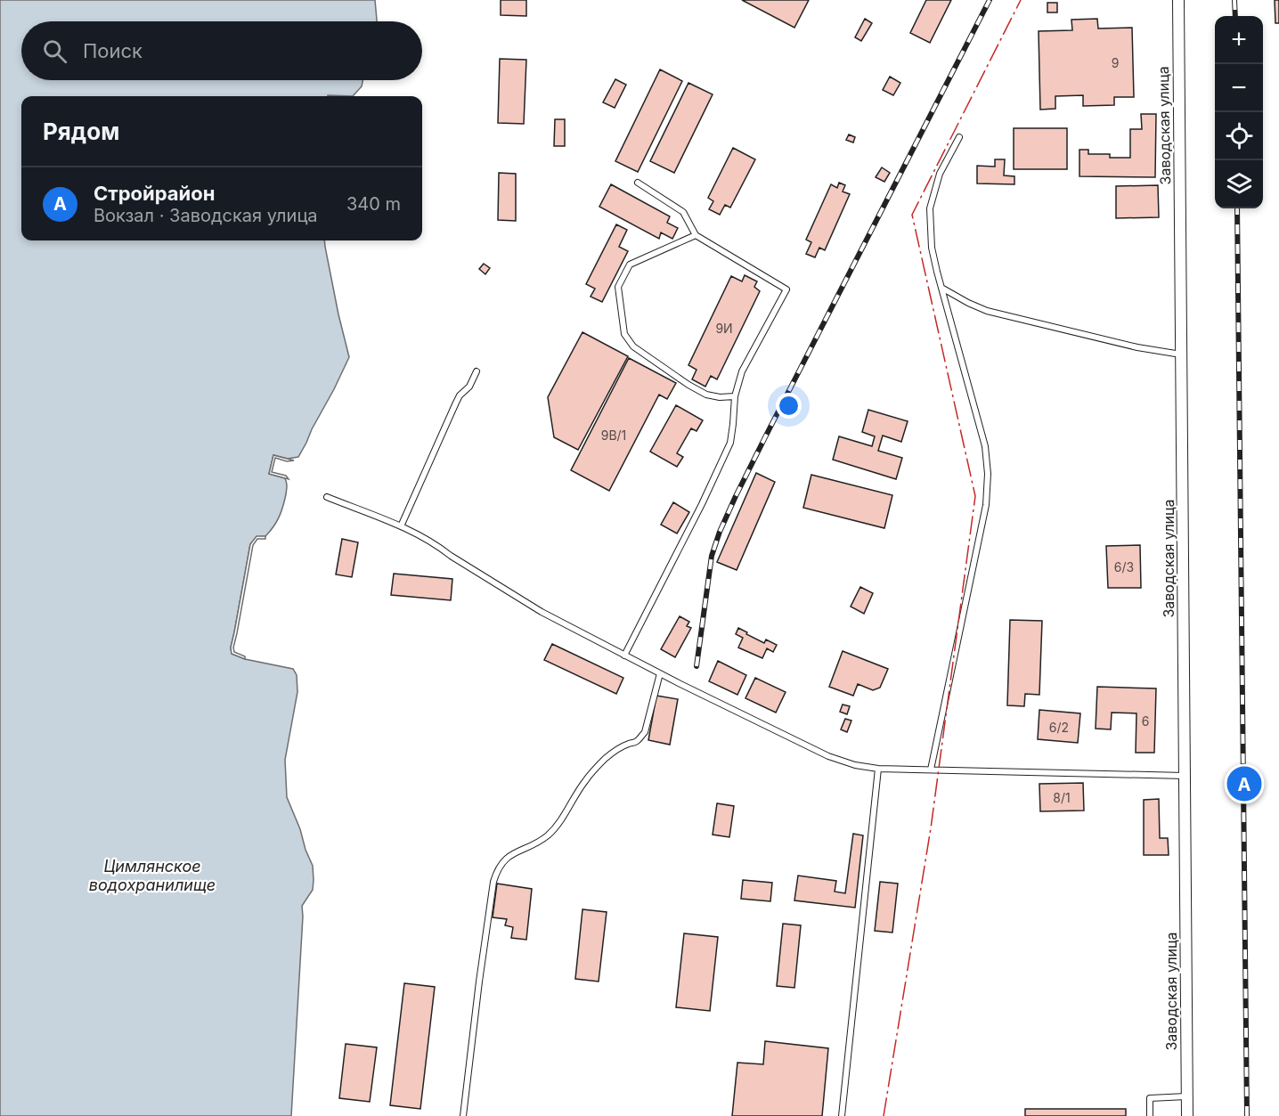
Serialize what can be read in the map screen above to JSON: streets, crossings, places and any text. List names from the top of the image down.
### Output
{
  "streets": {
    "street": ["Заводская улица"]
  },
  "water": ["Цимлянское водохранилище"],
  "house_numbers": [
    "9",
    "9И",
    "9В/1",
    "6/3",
    "6",
    "6/2",
    "8/1"
  ],
  "page": {
    "map_buttons": ["+", "−"],
    "search": "Поиск",
    "heading": "Рядом",
    "list": [
      {
        "mark": "A",
        "name": "Стройрайон",
        "note": "Вокзал · Заводская улица",
        "value": "340 m"
      }
    ],
    "pins": "A"
  }
}
